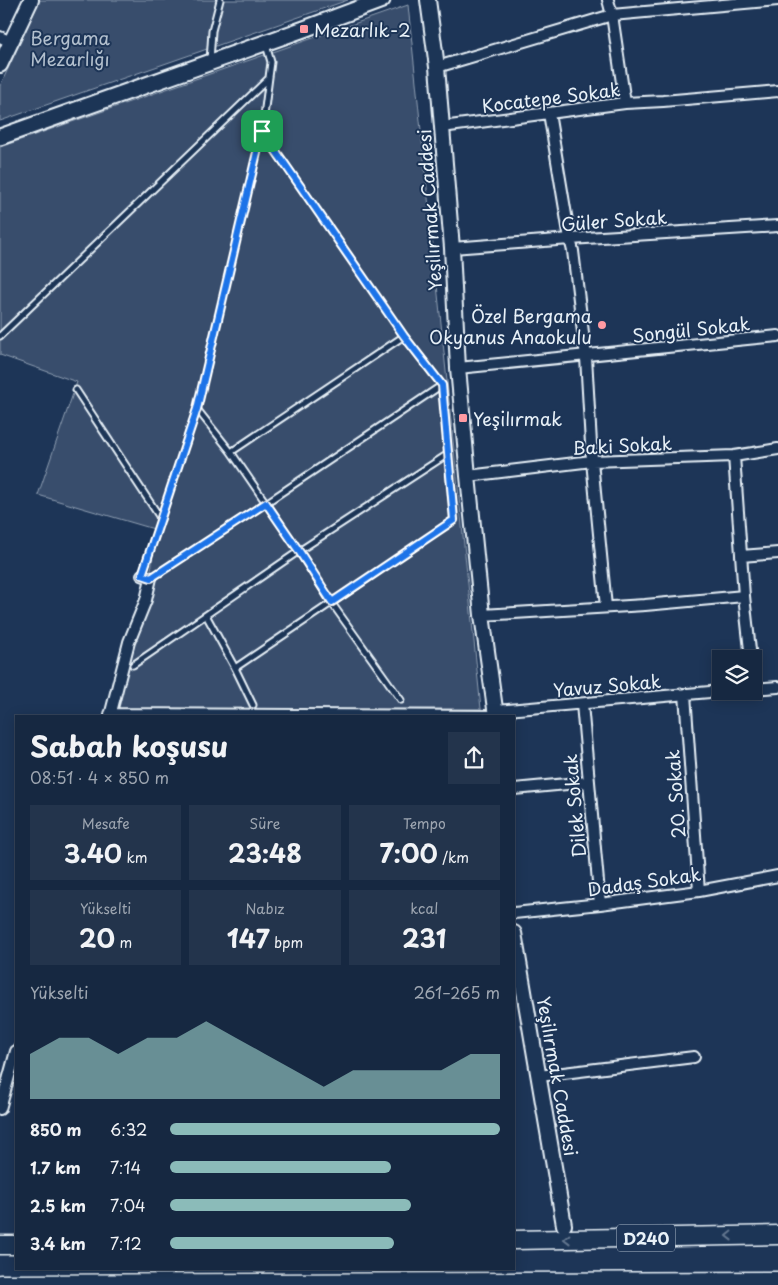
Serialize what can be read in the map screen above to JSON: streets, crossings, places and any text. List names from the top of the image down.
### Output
{
  "streets": {
    "highway": ["D240"],
    "street": [
      "Kocatepe Sokak",
      "Yeşilırmak Caddesi",
      "Güler Sokak",
      "Songül Sokak",
      "Baki Sokak",
      "Yavuz Sokak",
      "20. Sokak",
      "Dilek Sokak",
      "Dadaş Sokak"
    ]
  },
  "crossings": [
    ["Kocatepe Sokak", "Yeşilırmak Caddesi"],
    ["Yeşilırmak Caddesi", "Güler Sokak"],
    ["Yeşilırmak Caddesi", "Songül Sokak"],
    ["Yeşilırmak Caddesi", "Baki Sokak"],
    ["Yeşilırmak Caddesi", "Yavuz Sokak"],
    ["Yavuz Sokak", "20. Sokak"],
    ["Yavuz Sokak", "Dilek Sokak"],
    ["20. Sokak", "Dadaş Sokak"],
    ["Dilek Sokak", "Dadaş Sokak"]
  ],
  "parks": ["Bergama Mezarlığı"],
  "places": {
    "transit": ["Mezarlık-2", "Yeşilırmak"],
    "other": ["Özel Bergama Okyanus Anaokulu"]
  },
  "page": {
    "heading": ["Sabah koşusu", "08:51 · 4 × 850 m"],
    "stats": [
      ["Mesafe", "3.40 km"],
      ["Süre", "23:48"],
      ["Tempo", "7:00 /km"],
      ["Yükselti", "20 m"],
      ["Nabız", "147 bpm"],
      ["kcal", "231"]
    ],
    "chart": ["Yükselti", "261–265 m"],
    "list": [
      {
        "name": "850 m",
        "note": "6:32"
      },
      {
        "name": "1.7 km",
        "note": "7:14"
      },
      {
        "name": "2.5 km",
        "note": "7:04"
      },
      {
        "name": "3.4 km",
        "note": "7:12"
      }
    ]
  }
}
